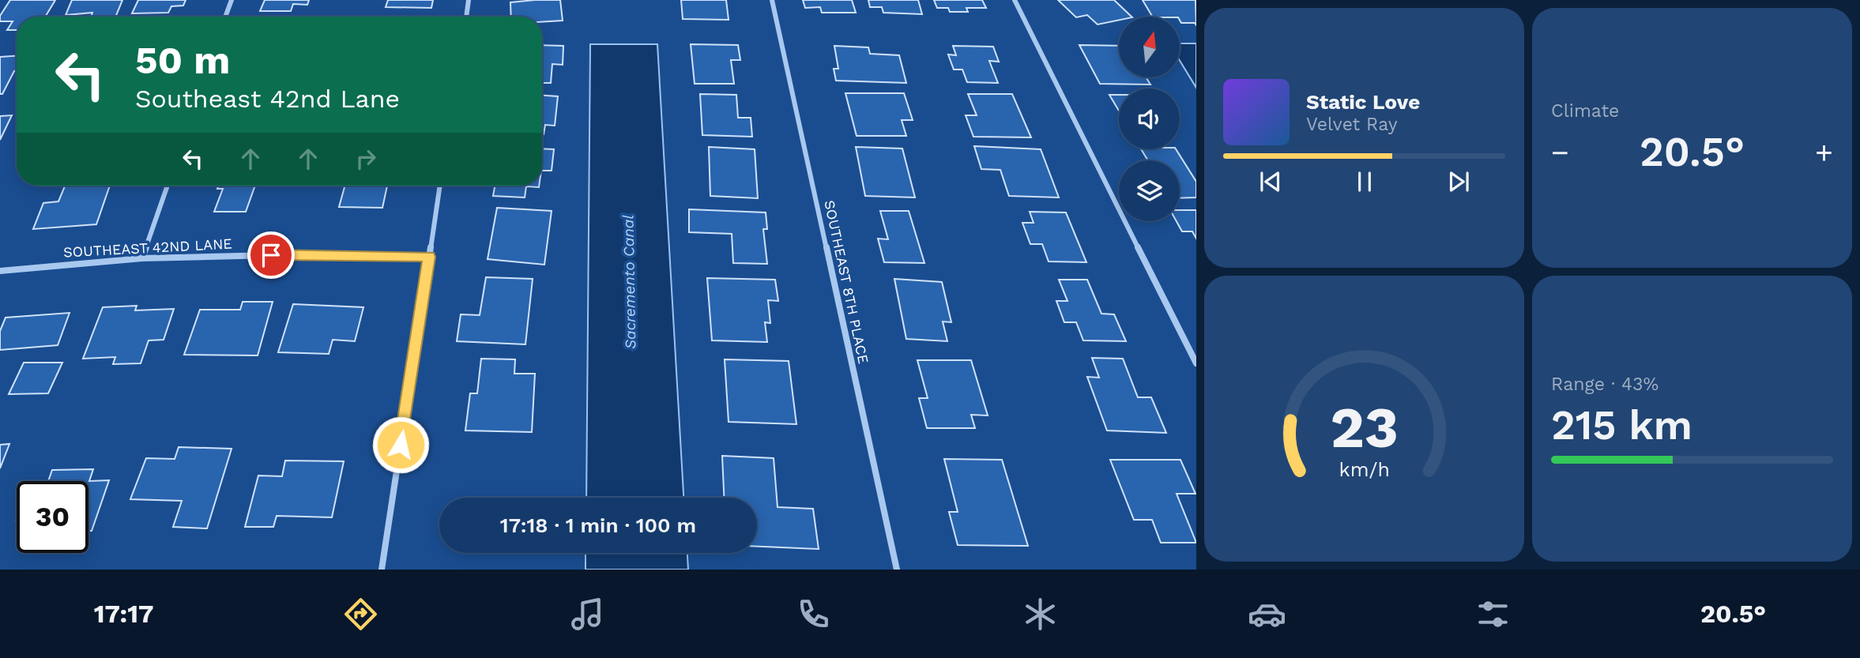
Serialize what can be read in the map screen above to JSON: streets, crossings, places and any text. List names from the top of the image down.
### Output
{
  "streets": {
    "street": ["SOUTHEAST 42ND LANE", "SOUTHEAST 8TH PLACE"]
  },
  "water": ["Sacremento Canal"],
  "north": "top",
  "page": {
    "tile": [
      "Climate",
      ["Range · 43%", "215 km"]
    ],
    "turn": ["50 m", "Southeast 42nd Lane"],
    "song": ["Static Love", "Velvet Ray"],
    "heat": ["−", "20.5°", "+"],
    "limit": "30",
    "trip": "17:18 · 1 min · 100 m",
    "tabs": ["17:17", "20.5°"],
    "gauge": ["23", "km/h"]
  }
}
